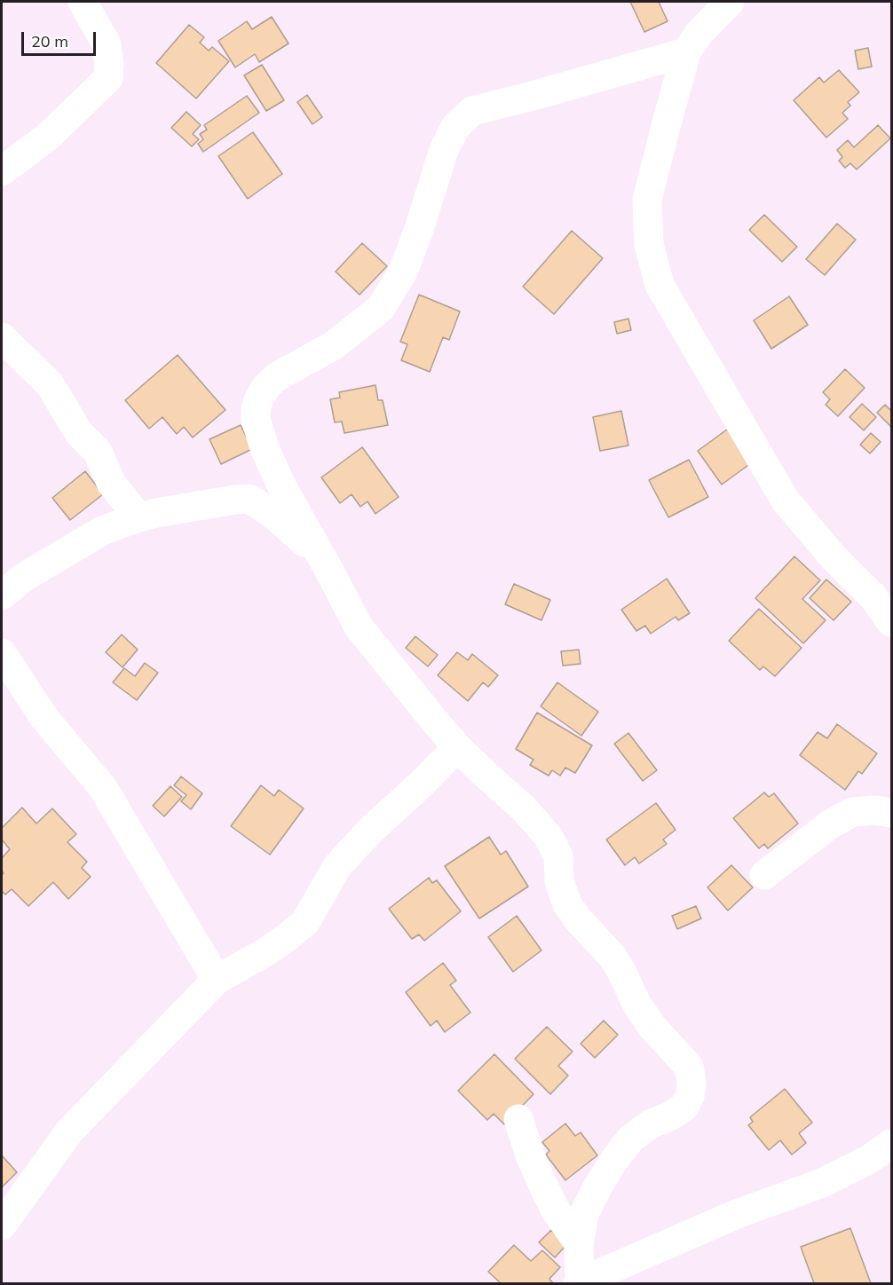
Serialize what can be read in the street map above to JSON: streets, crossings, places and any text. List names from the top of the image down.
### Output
{
  "scale_bar": "20 m"
}
